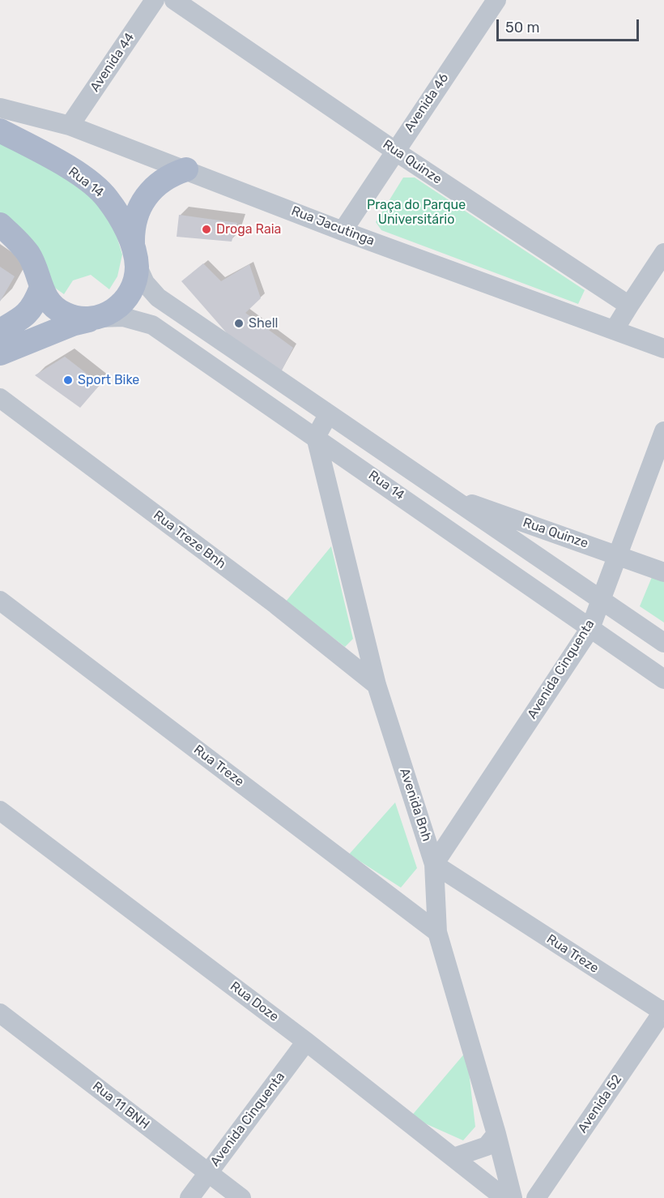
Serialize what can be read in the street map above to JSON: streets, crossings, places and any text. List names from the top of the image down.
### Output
{
  "streets": {
    "main road": ["Rua 14"],
    "street": [
      "Avenida 44",
      "Avenida 46",
      "Rua Quinze",
      "Rua Jacutinga",
      "Rua Treze Bnh",
      "Avenida Cinquenta",
      "Rua Treze",
      "Avenida Bnh",
      "Rua Doze",
      "Avenida 52",
      "Rua 11 BNH"
    ]
  },
  "crossings": [
    ["Avenida 44", "Rua Jacutinga"],
    ["Avenida 46", "Rua Quinze"],
    ["Avenida 46", "Rua Jacutinga"],
    ["Rua Quinze", "Rua 14"],
    ["Rua Quinze", "Avenida Cinquenta"],
    ["Rua 14", "Avenida Cinquenta"],
    ["Rua 14", "Avenida Bnh"],
    ["Rua Treze Bnh", "Avenida Bnh"],
    ["Avenida Cinquenta", "Rua Treze"],
    ["Avenida Cinquenta", "Avenida Bnh"],
    ["Avenida Cinquenta", "Rua Doze"],
    ["Avenida Cinquenta", "Rua 11 BNH"],
    ["Rua Treze", "Avenida Bnh"],
    ["Rua Treze", "Avenida 52"]
  ],
  "parks": ["Praça do Parque Universitário"],
  "places": ["Droga Raia", "Shell", "Sport Bike"],
  "scale_bar": "50 m"
}
